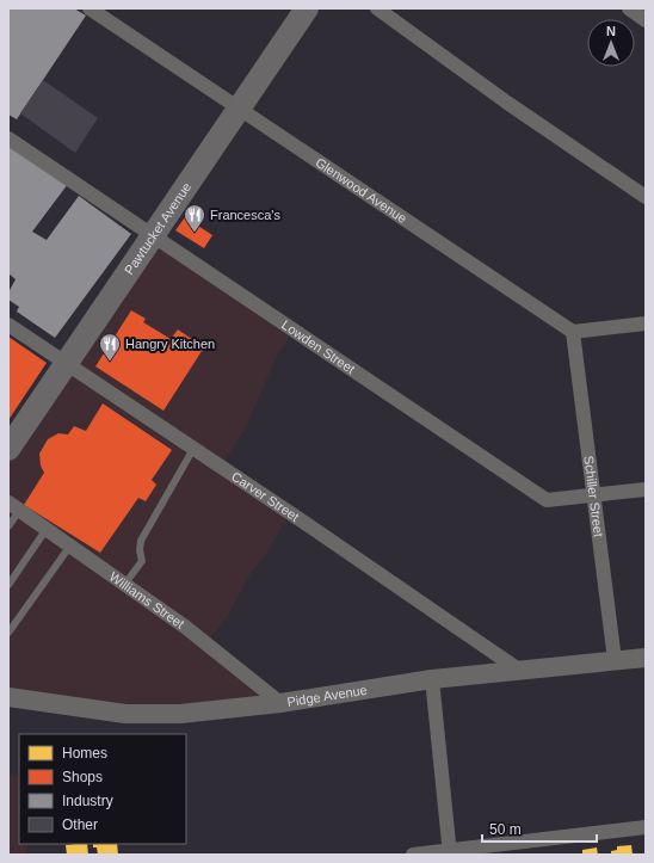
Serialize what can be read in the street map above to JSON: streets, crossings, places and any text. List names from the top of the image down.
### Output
{
  "streets": {
    "main road": ["Pawtucket Avenue"],
    "street": [
      "Glenwood Avenue",
      "Lowden Street",
      "Carver Street",
      "Schiller Street",
      "Williams Street",
      "Pidge Avenue"
    ]
  },
  "crossings": [
    ["Glenwood Avenue", "Pawtucket Avenue"],
    ["Glenwood Avenue", "Schiller Street"],
    ["Pawtucket Avenue", "Lowden Street"],
    ["Pawtucket Avenue", "Carver Street"],
    ["Lowden Street", "Schiller Street"],
    ["Carver Street", "Pidge Avenue"],
    ["Schiller Street", "Pidge Avenue"],
    ["Williams Street", "Pidge Avenue"]
  ],
  "places": {
    "restaurant": ["Francesca's", "Hangry Kitchen"]
  },
  "legend": [
    "Homes",
    "Shops",
    "Industry",
    "Other"
  ],
  "scale_bar": "50 m",
  "north": "top"
}
